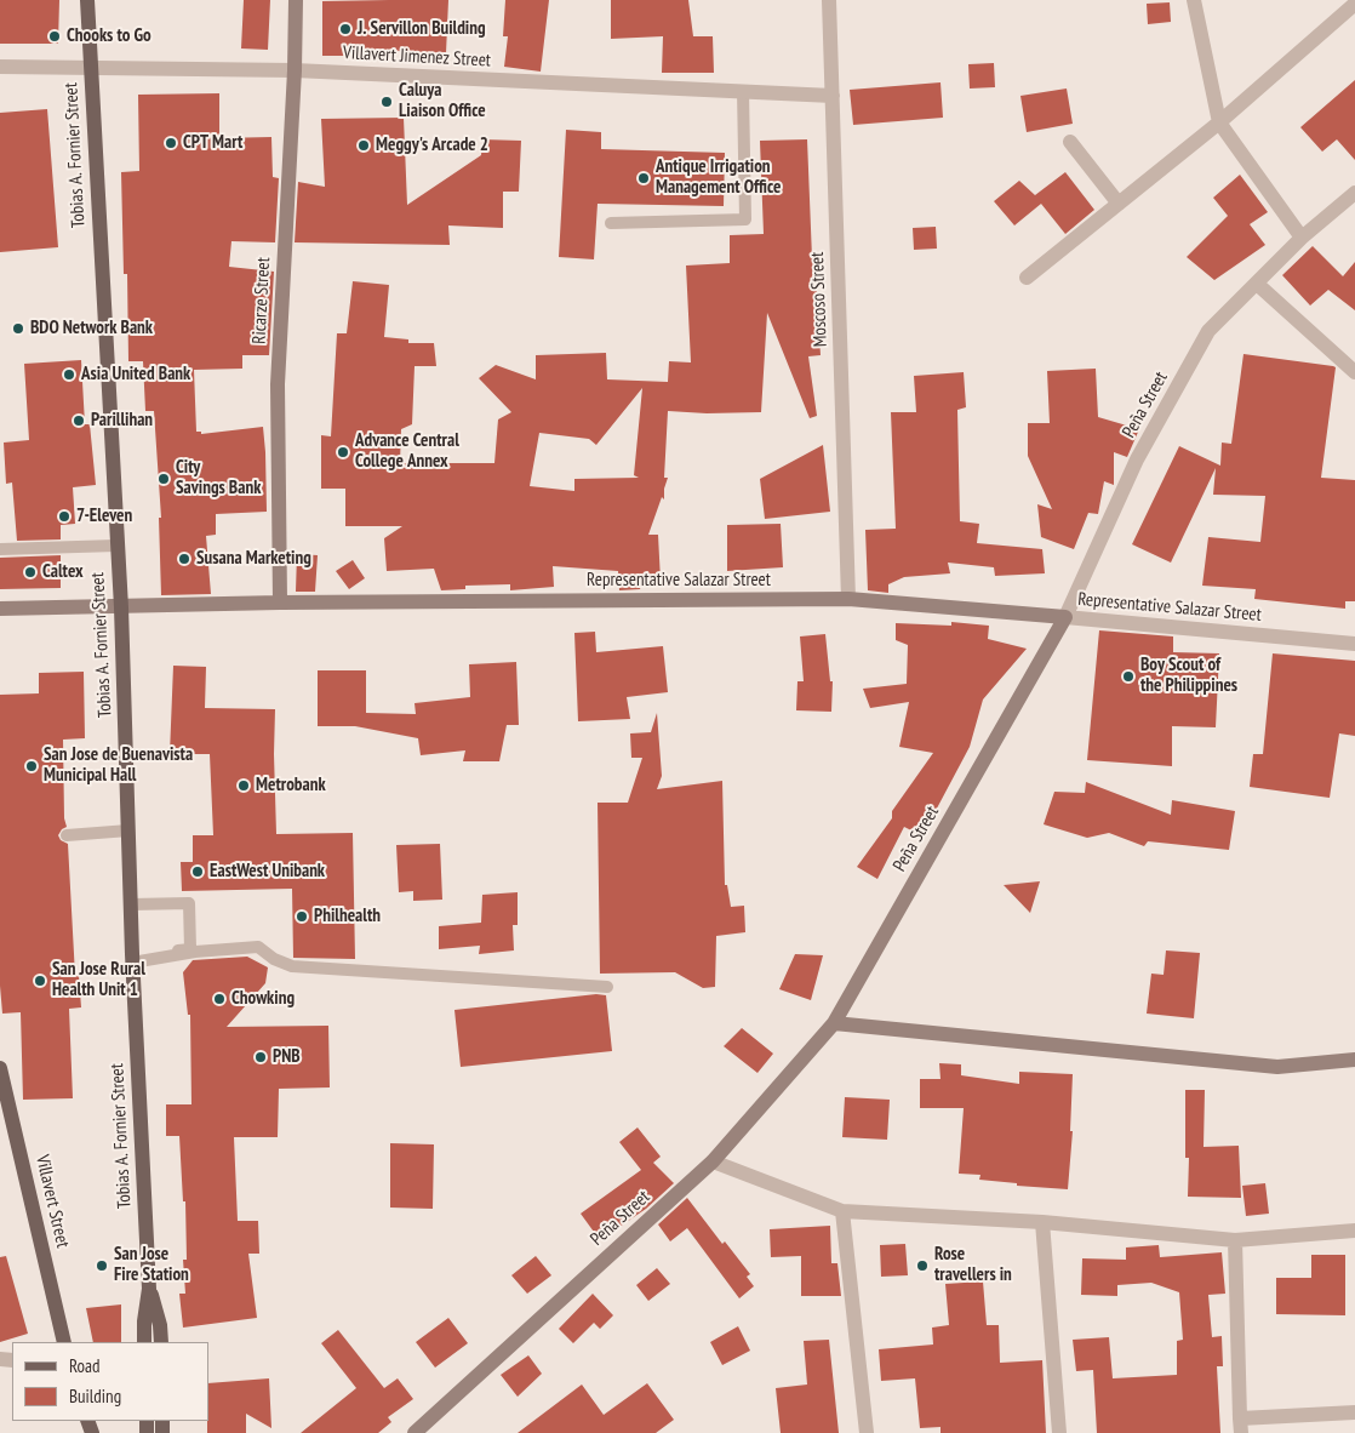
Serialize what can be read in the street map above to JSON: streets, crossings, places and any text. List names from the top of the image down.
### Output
{
  "streets": {
    "main road": ["Tobias A. Fornier Street", "Villavert Street"],
    "street": [
      "Villavert Jimenez Street",
      "Moscoso Street",
      "Ricarze Street",
      "Peña Street",
      "Representative Salazar Street"
    ]
  },
  "crossings": [
    ["Villavert Jimenez Street", "Tobias A. Fornier Street"],
    ["Villavert Jimenez Street", "Moscoso Street"],
    ["Villavert Jimenez Street", "Ricarze Street"],
    ["Tobias A. Fornier Street", "Representative Salazar Street"],
    ["Moscoso Street", "Representative Salazar Street"],
    ["Ricarze Street", "Representative Salazar Street"],
    ["Peña Street", "Representative Salazar Street"]
  ],
  "places": [
    "J. Servillon Building",
    "Chooks to Go",
    "Caluya Liaison Office",
    "CPT Mart",
    "Meggy's Arcade 2",
    "Antique Irrigation Management Office",
    "BDO Network Bank",
    "Asia United Bank",
    "Parillihan",
    "Advance Central College Annex",
    "City Savings Bank",
    "7-Eleven",
    "Susana Marketing",
    "Caltex",
    "Boy Scout of the Philippines",
    "San Jose de Buenavista Municipal Hall",
    "Metrobank",
    "EastWest Unibank",
    "Philhealth",
    "San Jose Rural Health Unit 1",
    "Chowking",
    "PNB",
    "San Jose Fire Station",
    "Rose travellers in"
  ],
  "legend": ["Road", "Building"]
}
